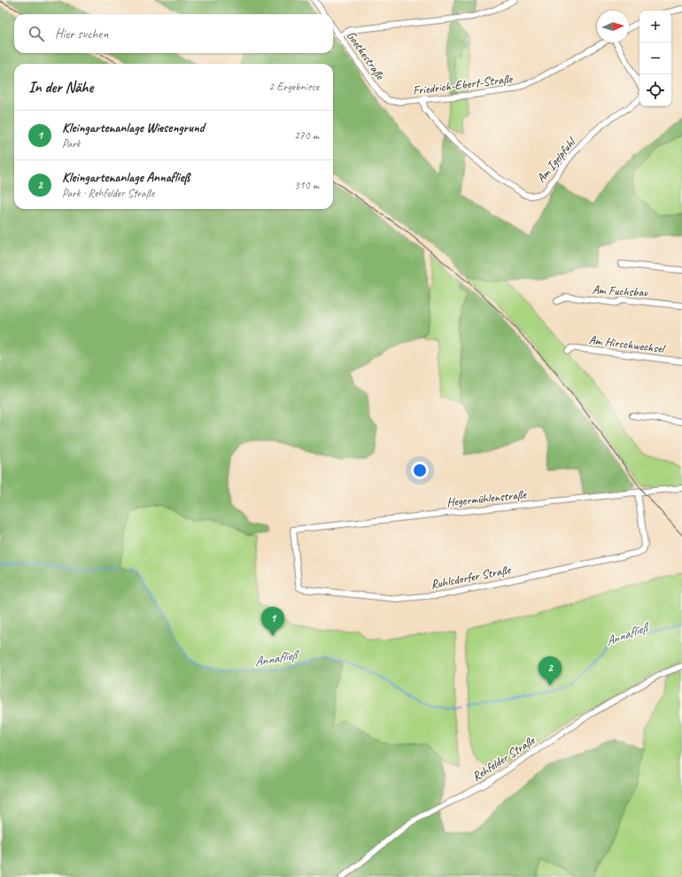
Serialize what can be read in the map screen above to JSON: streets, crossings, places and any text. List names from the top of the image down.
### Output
{
  "streets": {
    "street": [
      "Goethestraße",
      "Friedrich-Ebert-Straße",
      "Am Igelpfuhl",
      "Am Fuchsbau",
      "Am Hirschwechsel",
      "Hegermühlenstraße",
      "Ruhlsdorfer Straße",
      "Rehfelder Straße"
    ]
  },
  "crossings": [
    ["Goethestraße", "Friedrich-Ebert-Straße"],
    ["Friedrich-Ebert-Straße", "Am Igelpfuhl"],
    ["Hegermühlenstraße", "Ruhlsdorfer Straße"]
  ],
  "water": ["Annafließ"],
  "north": "right",
  "page": {
    "map_buttons": ["+", "−"],
    "search": "Hier suchen",
    "heading": ["In der Nähe", "2 Ergebnisse"],
    "list": [
      {
        "mark": "1",
        "name": "Kleingartenanlage Wiesengrund",
        "note": "Park",
        "value": "270 m"
      },
      {
        "mark": "2",
        "name": "Kleingartenanlage Annafließ",
        "note": "Park · Rehfelder Straße",
        "value": "310 m"
      }
    ],
    "pins": ["1", "2"]
  }
}
